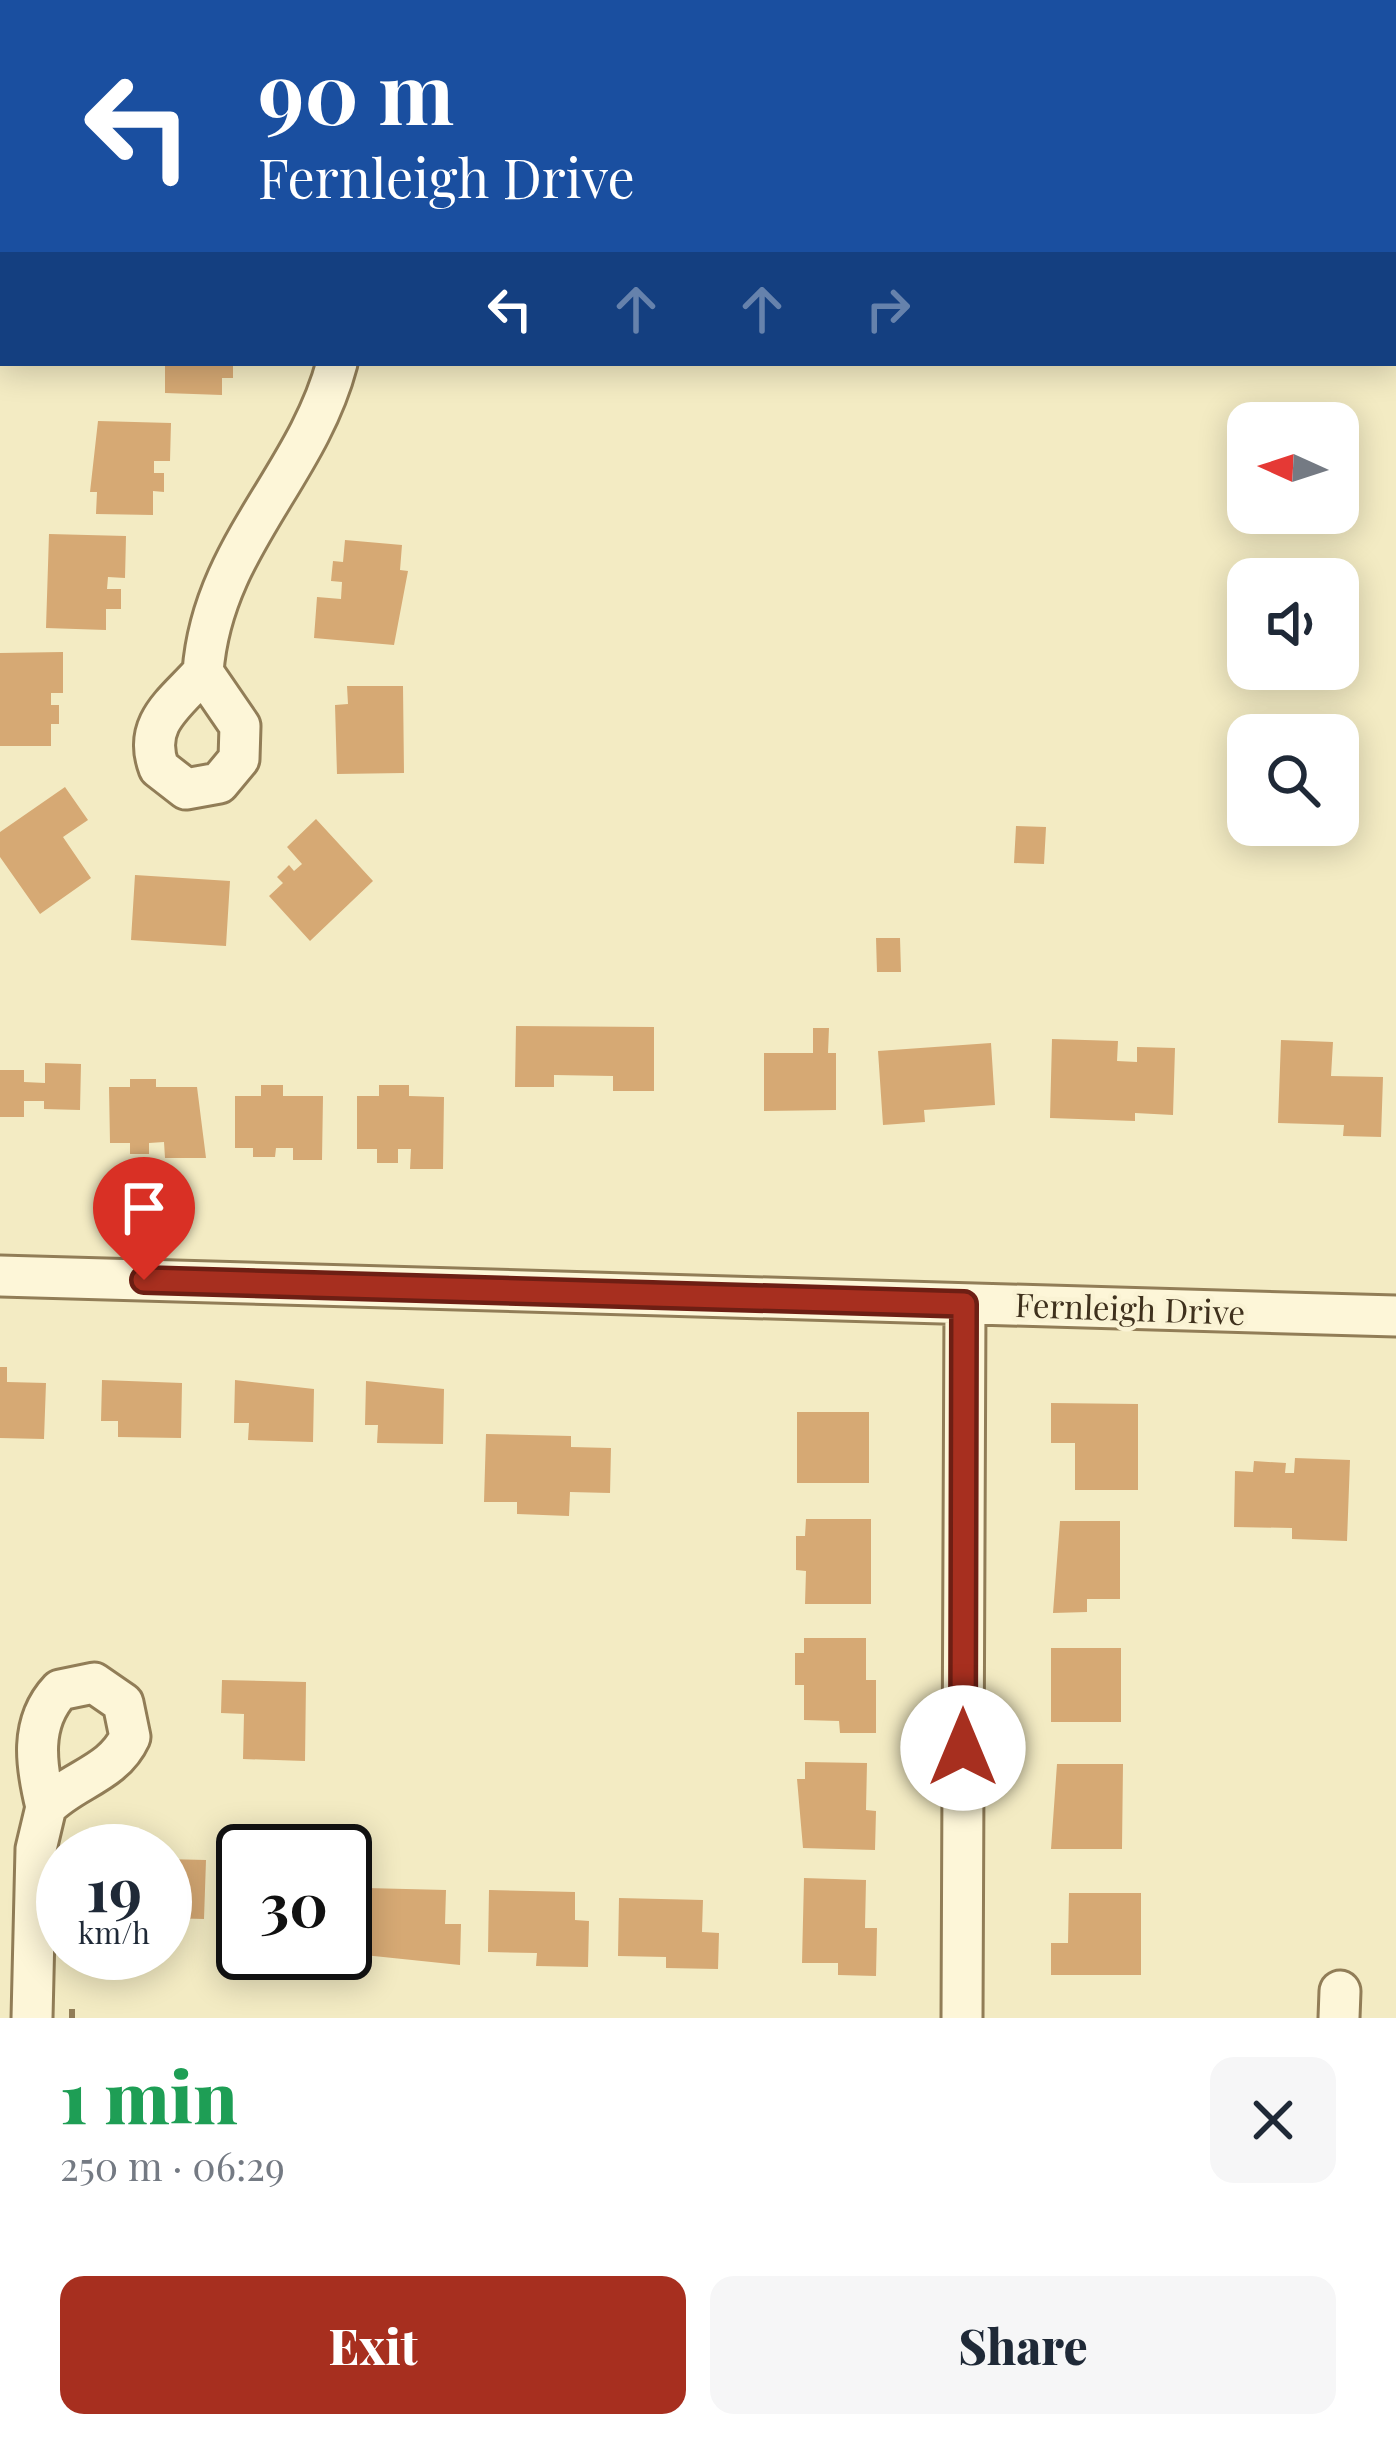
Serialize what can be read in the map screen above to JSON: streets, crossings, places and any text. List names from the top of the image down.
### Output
{
  "streets": {
    "street": ["Fernleigh Drive"]
  },
  "north": "left",
  "page": {
    "turn": ["90 m", "Fernleigh Drive"],
    "speed": "19 km/h",
    "limit": "30",
    "heading": ["1 min", "250 m · 06:29"],
    "buttons": ["Exit", "Share"]
  }
}
